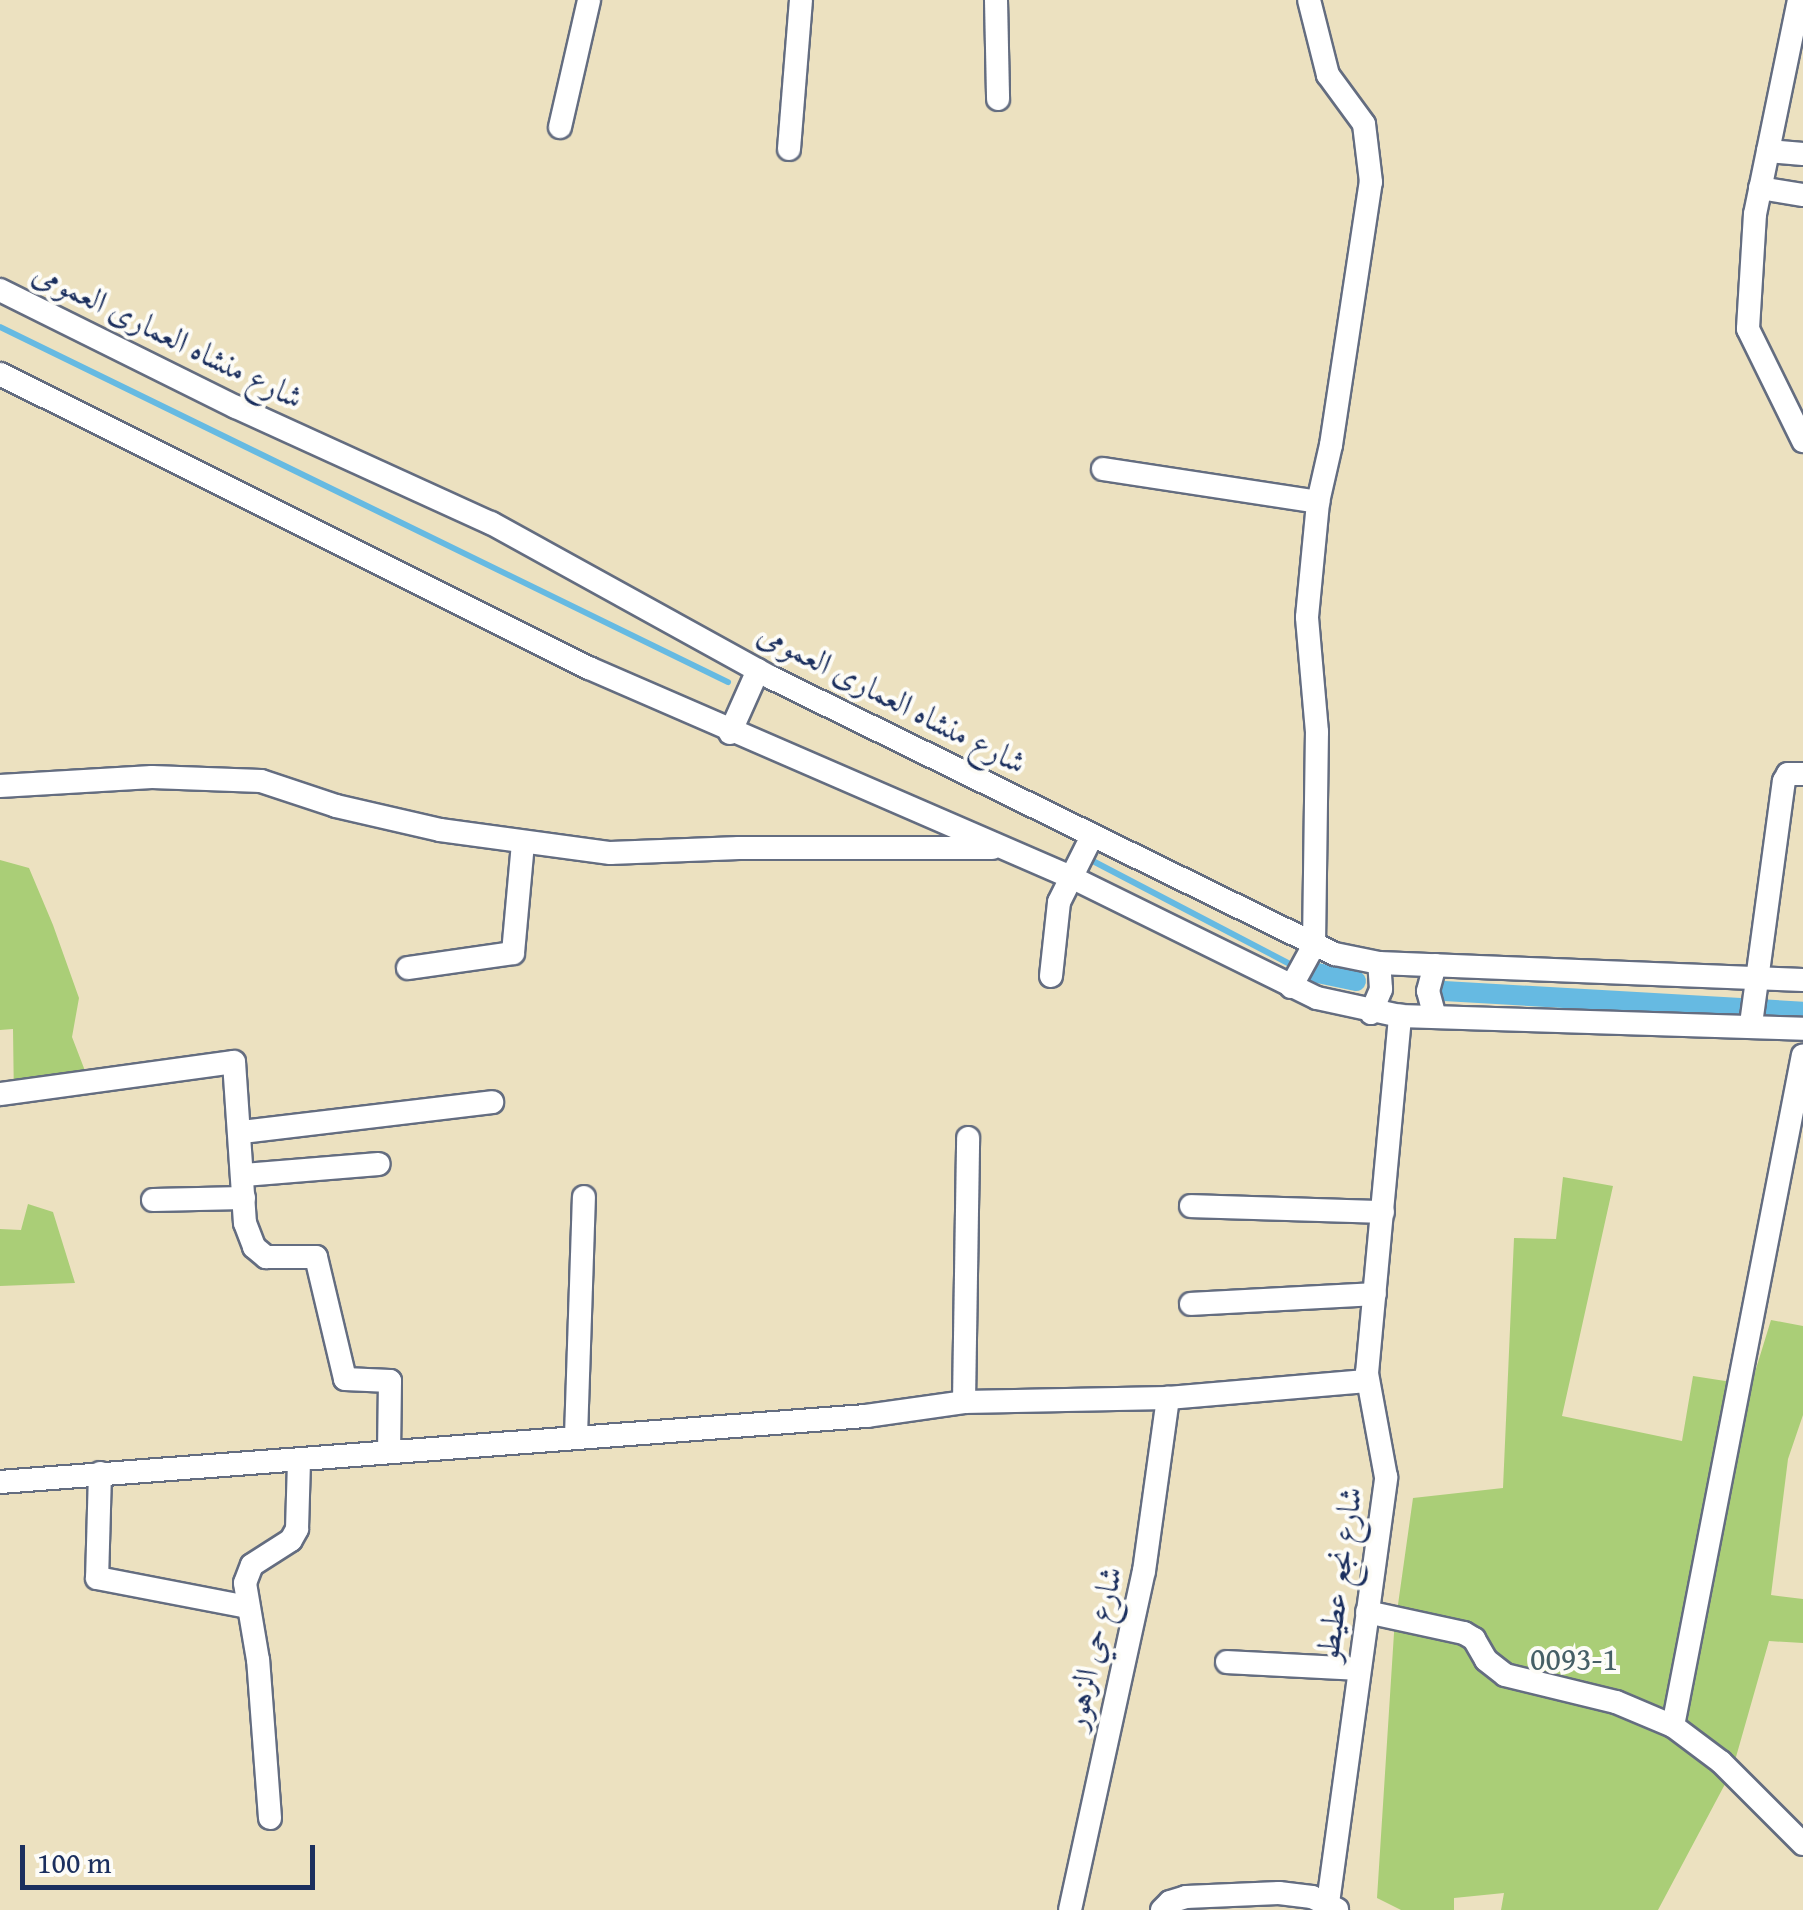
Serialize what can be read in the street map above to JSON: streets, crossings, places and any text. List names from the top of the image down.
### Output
{
  "streets": {
    "street": ["شارع منشاه العمارى العمومى", "شارع نجع عطيطو", "شارع حي الزهور"]
  },
  "parks": ["0093-1"],
  "scale_bar": "100 m"
}
